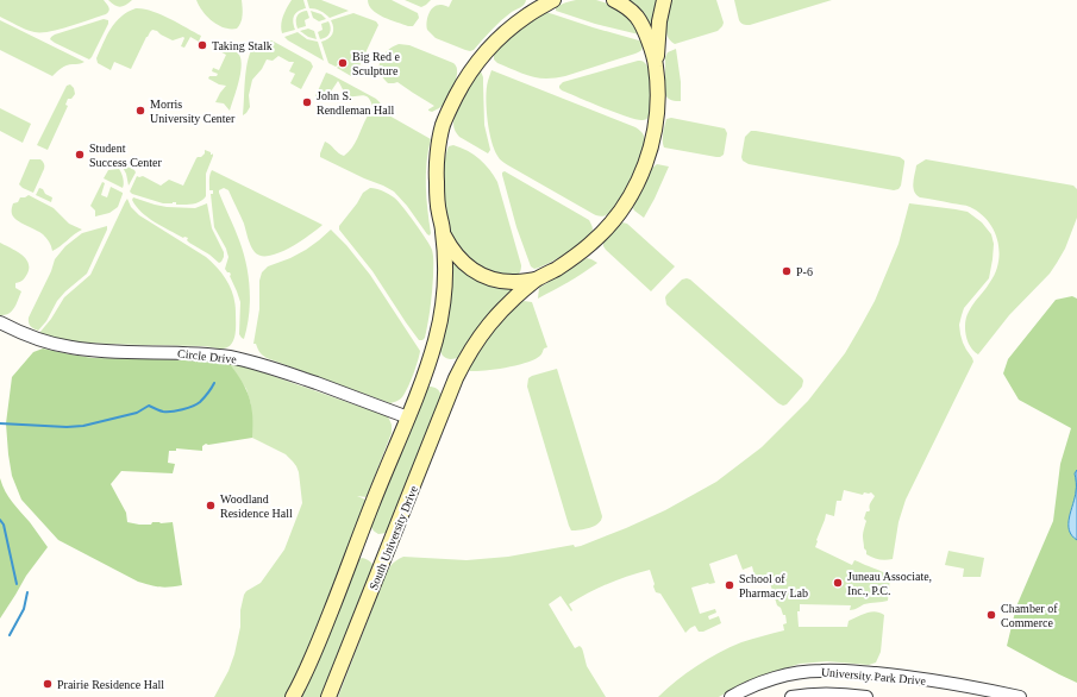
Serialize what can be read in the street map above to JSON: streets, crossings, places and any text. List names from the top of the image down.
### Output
{
  "streets": {
    "main road": ["South University Drive"],
    "street": ["Circle Drive", "University Park Drive"]
  },
  "places": [
    "Taking Stalk",
    "Big Red e Sculpture",
    "John S. Rendleman Hall",
    "Morris University Center",
    "Student Success Center",
    "P-6",
    "Woodland Residence Hall",
    "Juneau Associate, Inc., P.C.",
    "School of Pharmacy Lab",
    "Chamber of Commerce",
    "Prairie Residence Hall"
  ]
}
